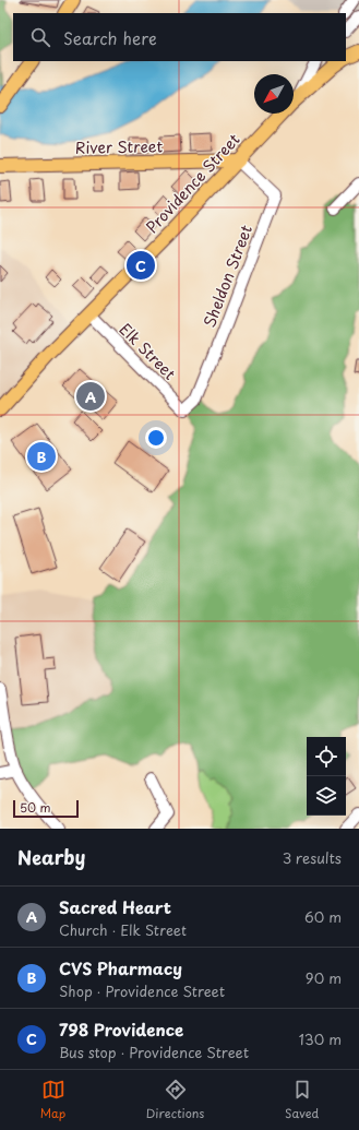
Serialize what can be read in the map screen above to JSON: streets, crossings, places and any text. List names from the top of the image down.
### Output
{
  "streets": {
    "main road": ["River Street", "Providence Street"],
    "street": ["Sheldon Street", "Elk Street"]
  },
  "crossings": [
    ["River Street", "Providence Street"],
    ["River Street", "Sheldon Street"],
    ["Providence Street", "Sheldon Street"],
    ["Providence Street", "Elk Street"],
    ["Sheldon Street", "Elk Street"]
  ],
  "scale_bar": "50 m",
  "north": "bottom left",
  "page": {
    "search": "Search here",
    "pins": ["C", "A", "B"],
    "scale": "50 m",
    "heading": ["Nearby", "3 results"],
    "list": [
      {
        "mark": "A",
        "name": "Sacred Heart",
        "note": "Church · Elk Street",
        "value": "60 m"
      },
      {
        "mark": "B",
        "name": "CVS Pharmacy",
        "note": "Shop · Providence Street",
        "value": "90 m"
      },
      {
        "mark": "C",
        "name": "798 Providence",
        "note": "Bus stop · Providence Street",
        "value": "130 m"
      }
    ],
    "nav": ["Map", "Directions", "Saved"]
  }
}
